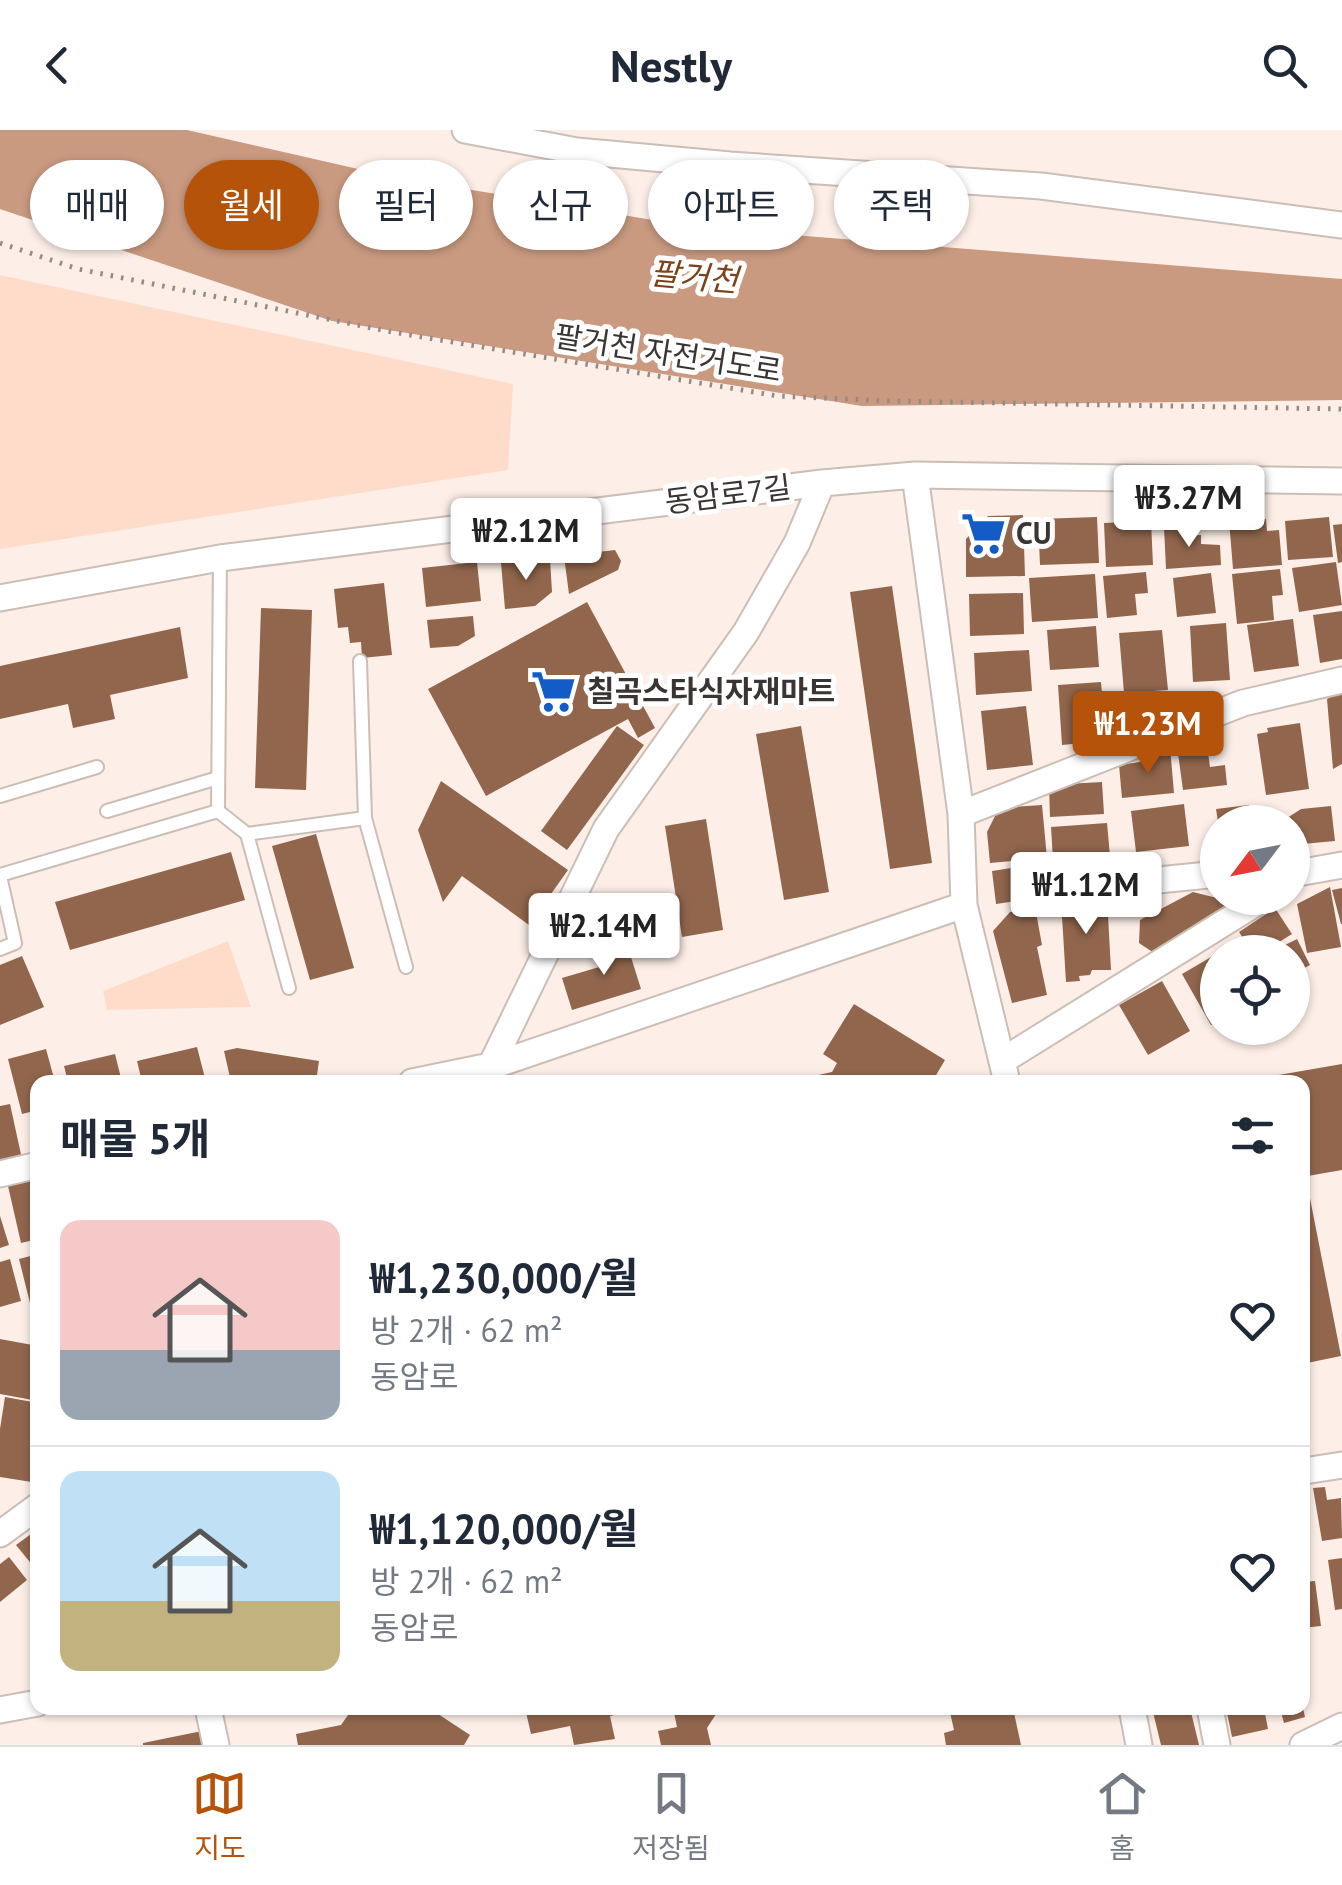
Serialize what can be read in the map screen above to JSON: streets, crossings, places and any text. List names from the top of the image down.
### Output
{
  "streets": {
    "street": ["동암로7길"],
    "path": ["팔거천 자전거도로"]
  },
  "water": ["팔거천"],
  "places": {
    "supermarket": ["CU", "칠곡스타식자재마트"]
  },
  "north": "bottom left",
  "page": {
    "header": "Nestly",
    "chip": [
      "매매",
      "월세",
      "필터",
      "신규",
      "아파트",
      "주택"
    ],
    "price": [
      "₩3.27M",
      "₩2.12M",
      "₩1.23M",
      "₩1.12M",
      "₩2.14M"
    ],
    "heading": "매물 5개",
    "list": [
      {
        "name": "₩1,230,000/월",
        "note": "방 2개 · 62 m² · 동암로"
      },
      {
        "name": "₩1,120,000/월",
        "note": "방 2개 · 62 m² · 동암로"
      }
    ],
    "tabs": ["지도", "저장됨", "홈"]
  }
}
